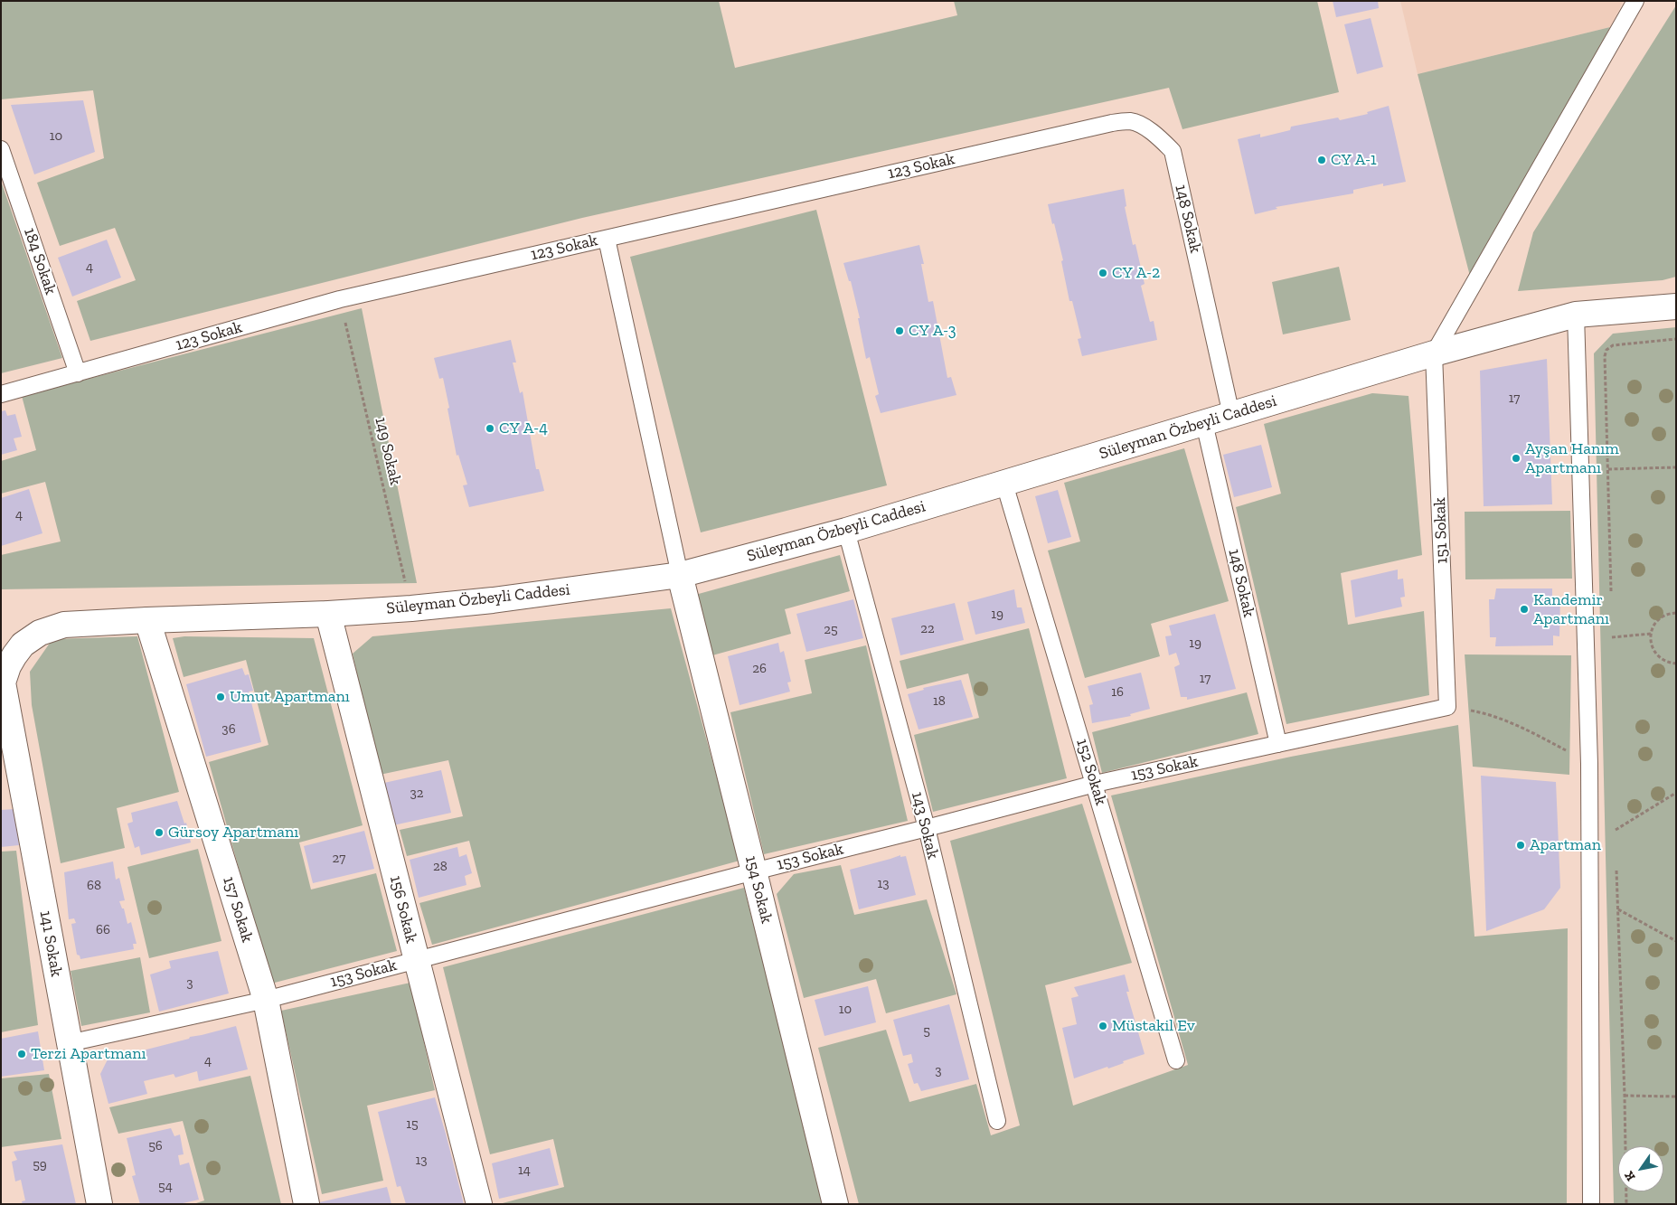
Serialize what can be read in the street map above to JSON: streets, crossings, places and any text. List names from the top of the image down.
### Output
{
  "streets": {
    "street": [
      "Süleyman Özbeyli Caddesi",
      "154 Sokak",
      "157 Sokak",
      "156 Sokak",
      "141 Sokak"
    ],
    "lane": [
      "123 Sokak",
      "148 Sokak",
      "184 Sokak",
      "151 Sokak",
      "153 Sokak",
      "152 Sokak",
      "143 Sokak"
    ],
    "path": ["149 Sokak"]
  },
  "crossings": [
    ["123 Sokak", "148 Sokak"],
    ["123 Sokak", "184 Sokak"],
    ["123 Sokak", "149 Sokak"],
    ["148 Sokak", "Süleyman Özbeyli Caddesi"],
    ["148 Sokak", "153 Sokak"],
    ["Süleyman Özbeyli Caddesi", "149 Sokak"],
    ["Süleyman Özbeyli Caddesi", "151 Sokak"],
    ["Süleyman Özbeyli Caddesi", "152 Sokak"],
    ["Süleyman Özbeyli Caddesi", "143 Sokak"],
    ["Süleyman Özbeyli Caddesi", "154 Sokak"],
    ["Süleyman Özbeyli Caddesi", "157 Sokak"],
    ["Süleyman Özbeyli Caddesi", "156 Sokak"],
    ["Süleyman Özbeyli Caddesi", "141 Sokak"],
    ["151 Sokak", "153 Sokak"],
    ["153 Sokak", "152 Sokak"],
    ["153 Sokak", "143 Sokak"],
    ["153 Sokak", "154 Sokak"],
    ["153 Sokak", "157 Sokak"],
    ["153 Sokak", "156 Sokak"],
    ["153 Sokak", "141 Sokak"]
  ],
  "places": [
    "CY A-1",
    "CY A-2",
    "CY A-3",
    "CY A-4",
    "Ayşan Hanım Apartmanı",
    "Kandemir Apartmanı",
    "Umut Apartmanı",
    "Gürsoy Apartmanı",
    "Apartman",
    "Müstakil Ev",
    "Terzi Apartmanı"
  ],
  "house_numbers": [
    "10",
    "4",
    "17",
    "4",
    "19",
    "22",
    "25",
    "19",
    "26",
    "17",
    "16",
    "18",
    "36",
    "32",
    "27",
    "28",
    "13",
    "68",
    "66",
    "3",
    "10",
    "5",
    "4",
    "3",
    "15",
    "56",
    "13",
    "59",
    "14",
    "54"
  ],
  "north": "bottom left"
}
